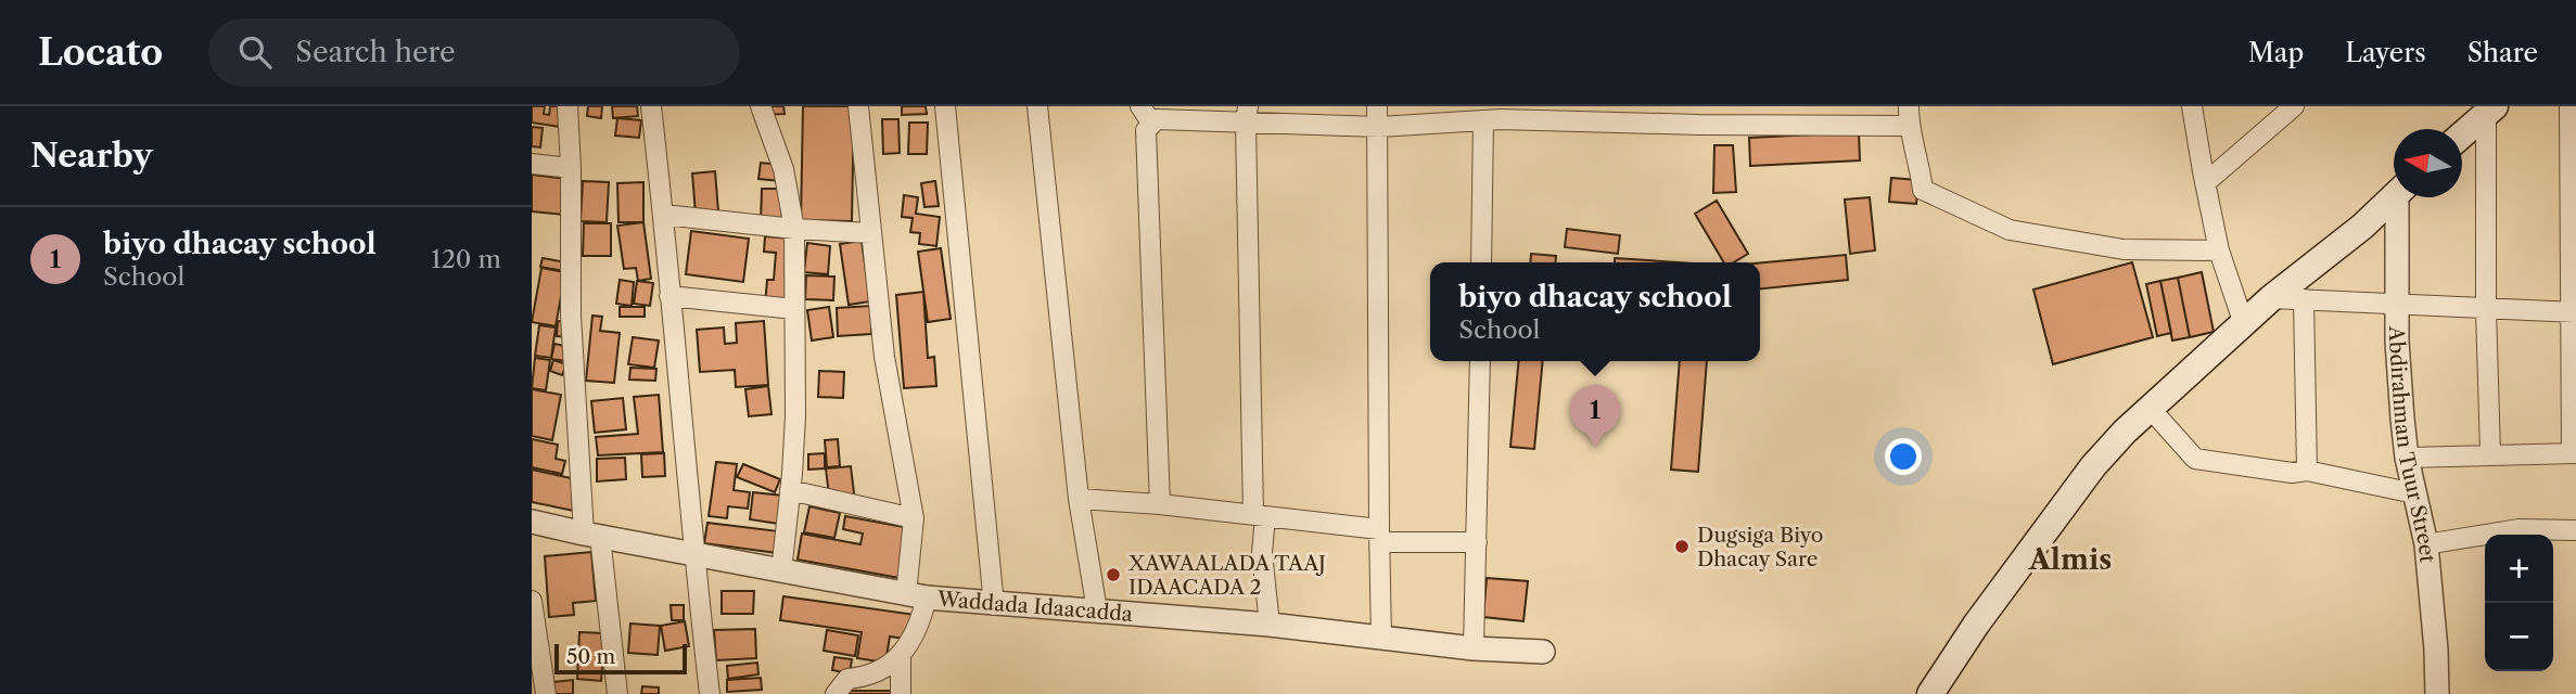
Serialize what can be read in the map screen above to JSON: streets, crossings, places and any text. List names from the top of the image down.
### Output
{
  "streets": {
    "street": ["Abdirahman Tuur Street", "Waddada Idaacadda"]
  },
  "districts": ["Almis"],
  "places": ["Dugsiga Biyo Dhacay Sare", "XAWAALADA TAAJ IDAACADA 2"],
  "scale_bar": "50 m",
  "north": "left",
  "page": {
    "header": "Locato",
    "search": "Search here",
    "nav": ["Map", "Layers", "Share"],
    "heading": "Nearby",
    "list": [
      {
        "mark": "1",
        "name": "biyo dhacay school",
        "note": "School",
        "value": "120 m"
      }
    ],
    "popup": ["biyo dhacay school", "School"],
    "pins": "1",
    "map_buttons": ["+", "−"],
    "scale": "50 m"
  }
}
